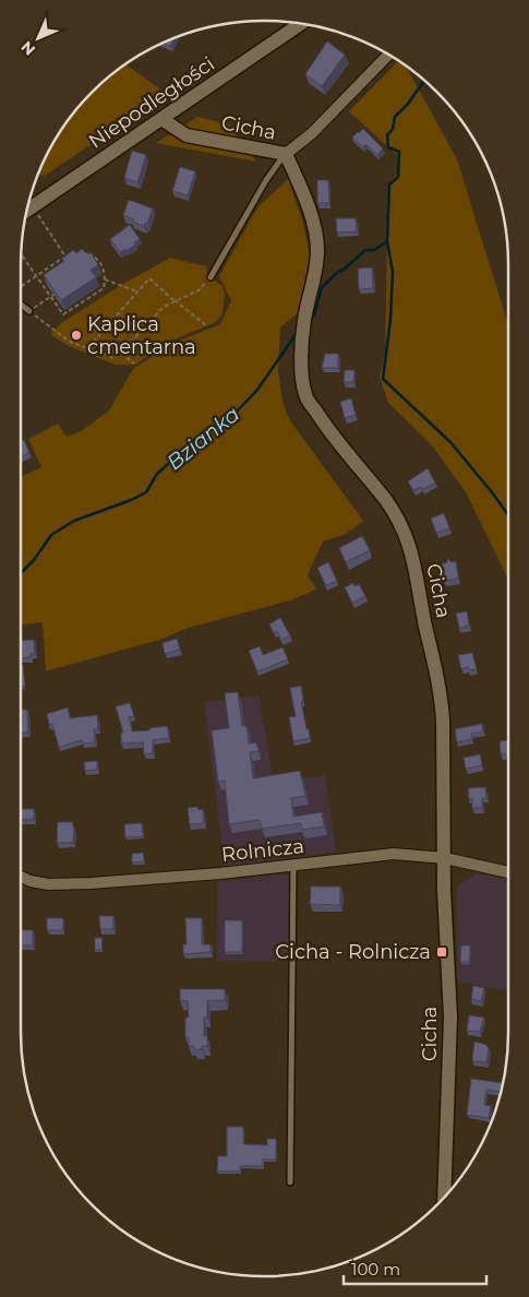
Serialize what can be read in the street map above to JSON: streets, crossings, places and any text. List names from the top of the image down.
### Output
{
  "streets": {
    "street": ["Niepodległości", "Cicha", "Rolnicza"]
  },
  "crossings": [
    ["Niepodległości", "Cicha"],
    ["Cicha", "Rolnicza"]
  ],
  "water": ["Bzianka"],
  "places": {
    "other": ["Kaplica cmentarna"],
    "transit": ["Cicha - Rolnicza"]
  },
  "scale_bar": "100 m",
  "north": "bottom left"
}
